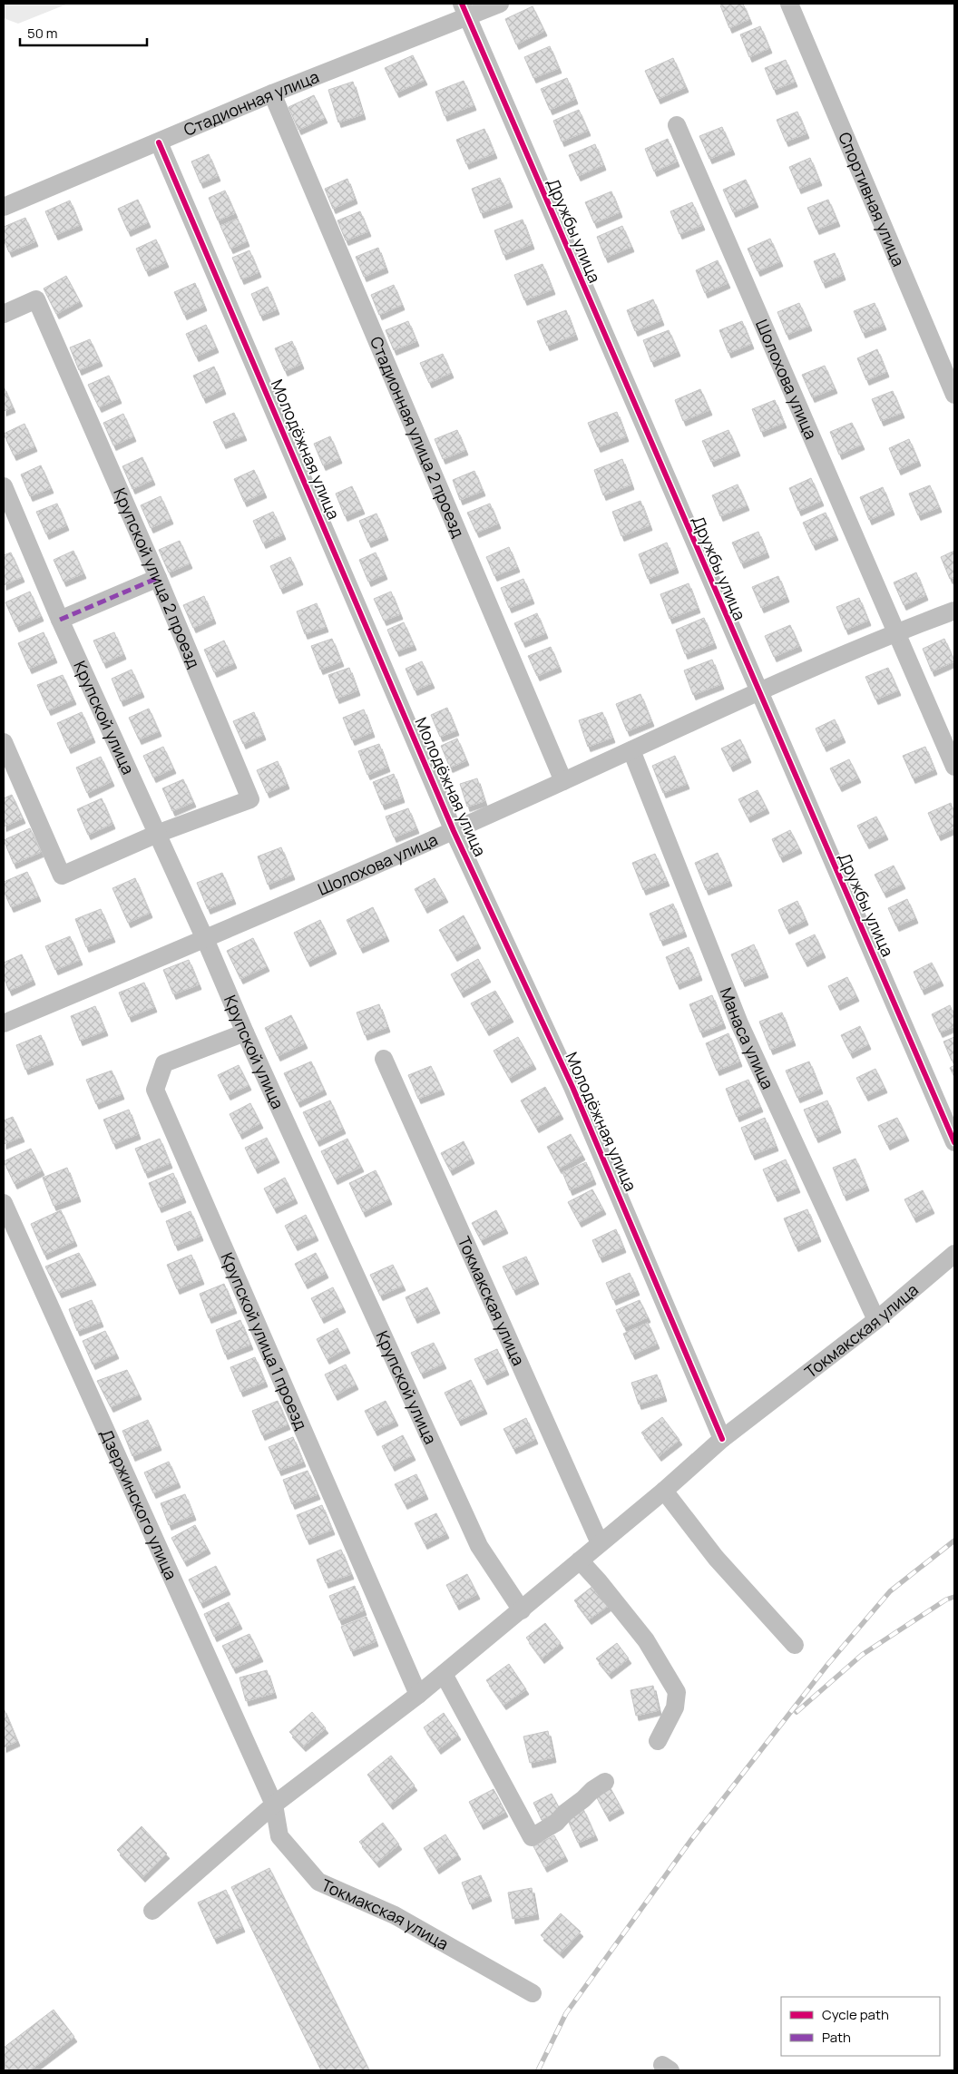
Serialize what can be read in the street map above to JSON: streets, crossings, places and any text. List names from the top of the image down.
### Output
{
  "streets": {
    "street": [
      "Стадионная улица",
      "Спортивная улица",
      "Дружбы улица",
      "Шолохова улица",
      "Стадионная улица 2 проезд",
      "Молодёжная улица",
      "Крупской улица 2 проезд",
      "Крупской улица",
      "Манаса улица",
      "Токмакская улица",
      "Крупской улица 1 проезд",
      "Дзержинского улица"
    ]
  },
  "crossings": [
    ["Стадионная улица", "Дружбы улица"],
    ["Стадионная улица", "Стадионная улица 2 проезд"],
    ["Стадионная улица", "Молодёжная улица"],
    ["Дружбы улица", "Шолохова улица"],
    ["Шолохова улица", "Стадионная улица 2 проезд"],
    ["Шолохова улица", "Молодёжная улица"],
    ["Шолохова улица", "Крупской улица"],
    ["Шолохова улица", "Манаса улица"],
    ["Молодёжная улица", "Токмакская улица"],
    ["Крупской улица 2 проезд", "Крупской улица"],
    ["Крупской улица", "Токмакская улица"],
    ["Крупской улица", "Крупской улица 1 проезд"],
    ["Манаса улица", "Токмакская улица"],
    ["Токмакская улица", "Крупской улица 1 проезд"],
    ["Токмакская улица", "Дзержинского улица"]
  ],
  "legend": ["Cycle path", "Path"],
  "scale_bar": "50 m"
}
